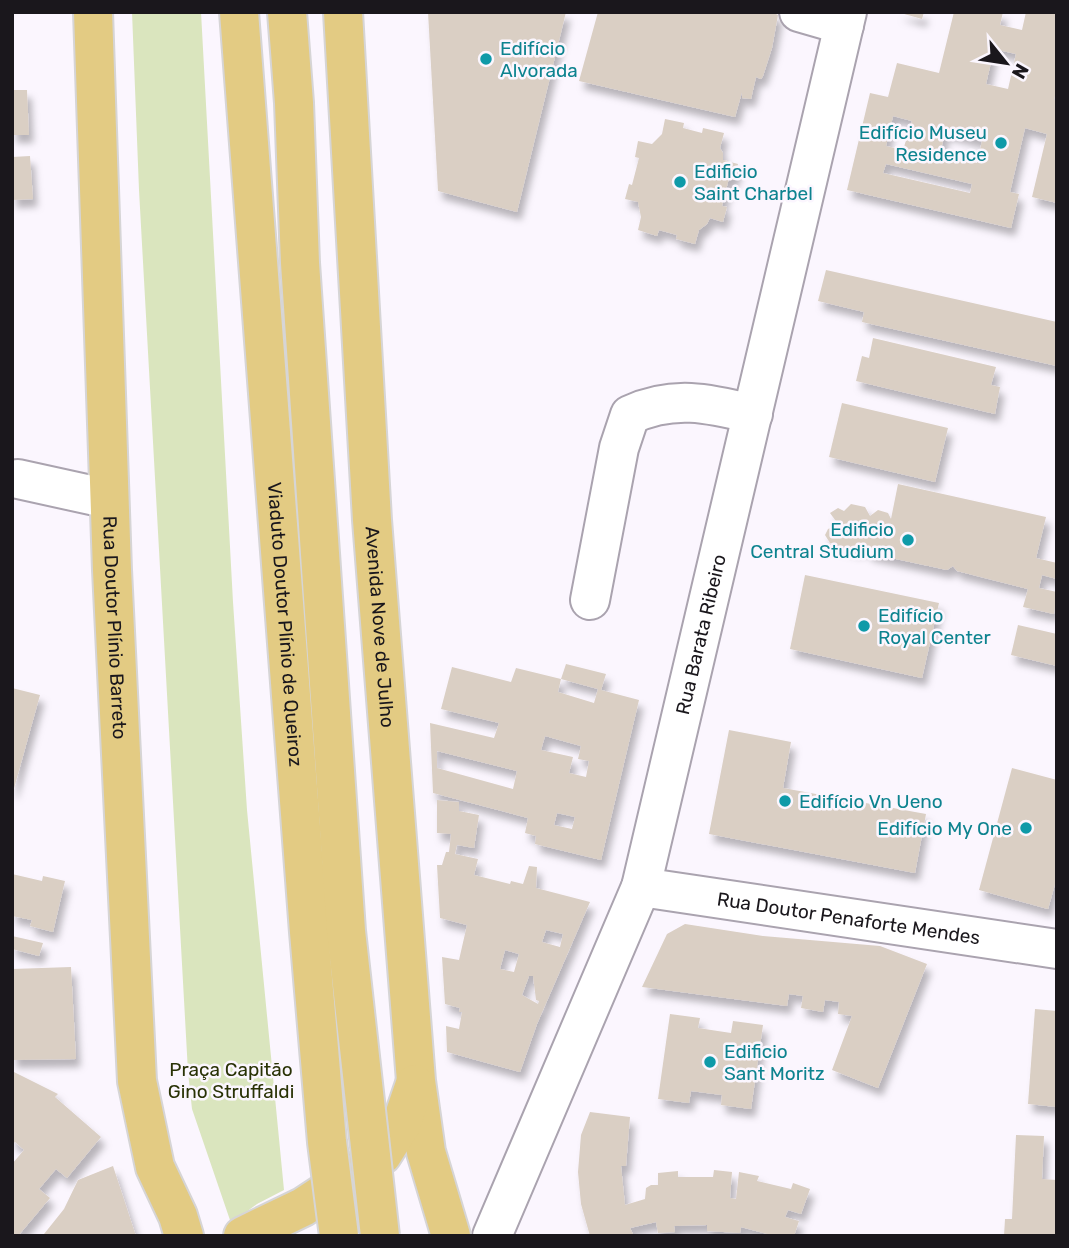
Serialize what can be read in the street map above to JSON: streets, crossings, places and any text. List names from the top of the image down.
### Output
{
  "streets": {
    "main road": ["Viaduto Doutor Plínio de Queiroz", "Avenida Nove de Julho", "Rua Doutor Plínio Barreto"],
    "street": ["Rua Barata Ribeiro", "Rua Doutor Penaforte Mendes"]
  },
  "crossings": [
    ["Rua Barata Ribeiro", "Rua Doutor Penaforte Mendes"]
  ],
  "parks": ["Praça Capitão Gino Struffaldi"],
  "places": [
    "Edifício Alvorada",
    "Edifício Museu Residence",
    "Edificio Saint Charbel",
    "Edificio Central Studium",
    "Edifício Royal Center",
    "Edifício Vn Ueno",
    "Edifício My One",
    "Edificio Sant Moritz"
  ],
  "north": "bottom right"
}
